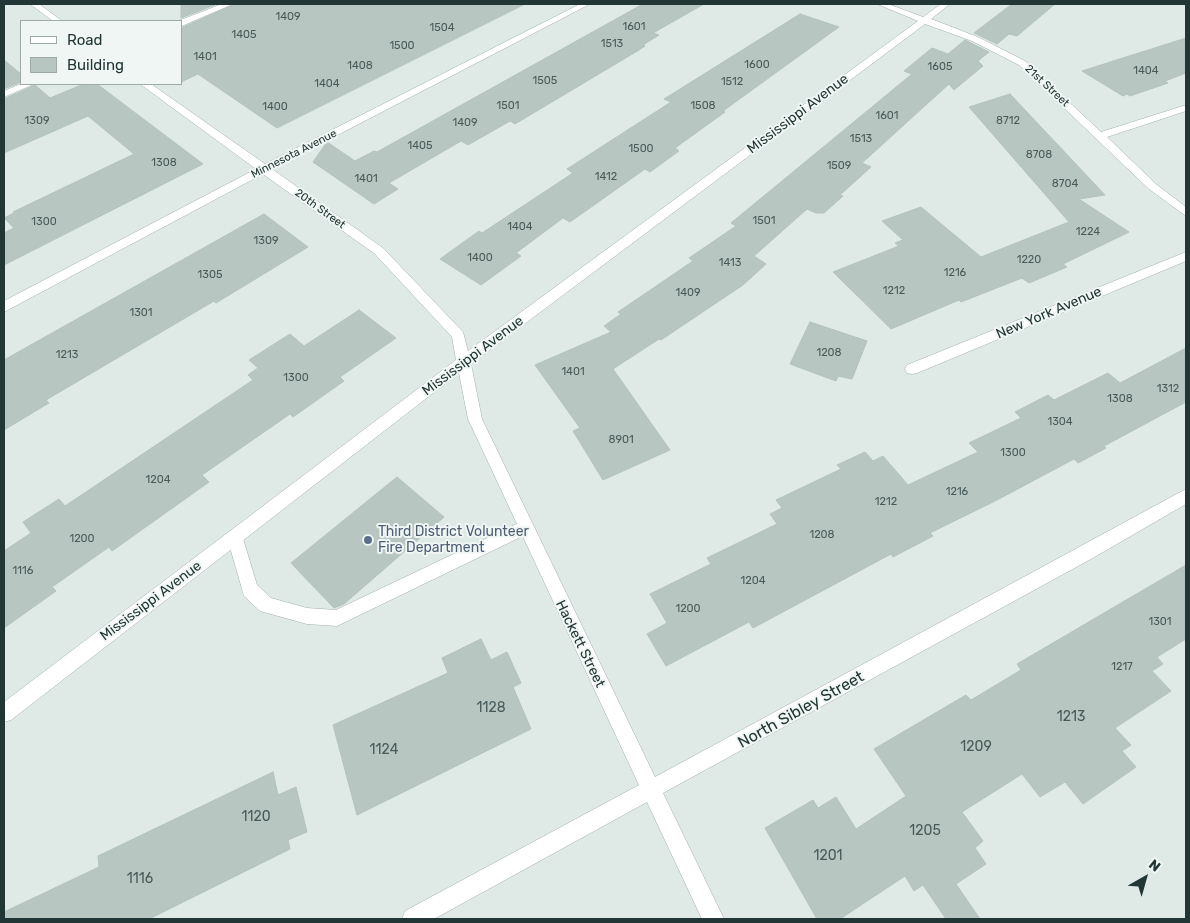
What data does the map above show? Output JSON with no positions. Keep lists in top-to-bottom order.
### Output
{
  "streets": {
    "street": [
      "21st Street",
      "Mississippi Avenue",
      "Minnesota Avenue",
      "20th Street",
      "New York Avenue",
      "Hackett Street",
      "North Sibley Street"
    ]
  },
  "crossings": [
    ["21st Street", "Mississippi Avenue"],
    ["Mississippi Avenue", "20th Street"],
    ["Mississippi Avenue", "Hackett Street"],
    ["Minnesota Avenue", "20th Street"],
    ["20th Street", "Hackett Street"],
    ["Hackett Street", "North Sibley Street"]
  ],
  "places": ["Third District Volunteer Fire Department"],
  "house_numbers": [
    "1409",
    "1601",
    "1504",
    "1405",
    "1513",
    "1500",
    "1401",
    "1600",
    "1408",
    "1605",
    "1404",
    "1505",
    "1512",
    "1404",
    "1501",
    "1508",
    "1400",
    "1601",
    "1309",
    "8712",
    "1409",
    "1513",
    "1405",
    "1500",
    "8708",
    "1308",
    "1509",
    "1412",
    "1401",
    "8704",
    "1501",
    "1300",
    "1404",
    "1224",
    "1309",
    "1400",
    "1220",
    "1413",
    "1216",
    "1305",
    "1212",
    "1409",
    "1301",
    "1208",
    "1213",
    "1401",
    "1300",
    "1312",
    "1308",
    "1304",
    "8901",
    "1300",
    "1204",
    "1216",
    "1212",
    "1208",
    "1200",
    "1116",
    "1204",
    "1200",
    "1301",
    "1217",
    "1128",
    "1213",
    "1209",
    "1124",
    "1120",
    "1205",
    "1201",
    "1116"
  ],
  "legend": ["Road", "Building"],
  "north": "top right"
}
